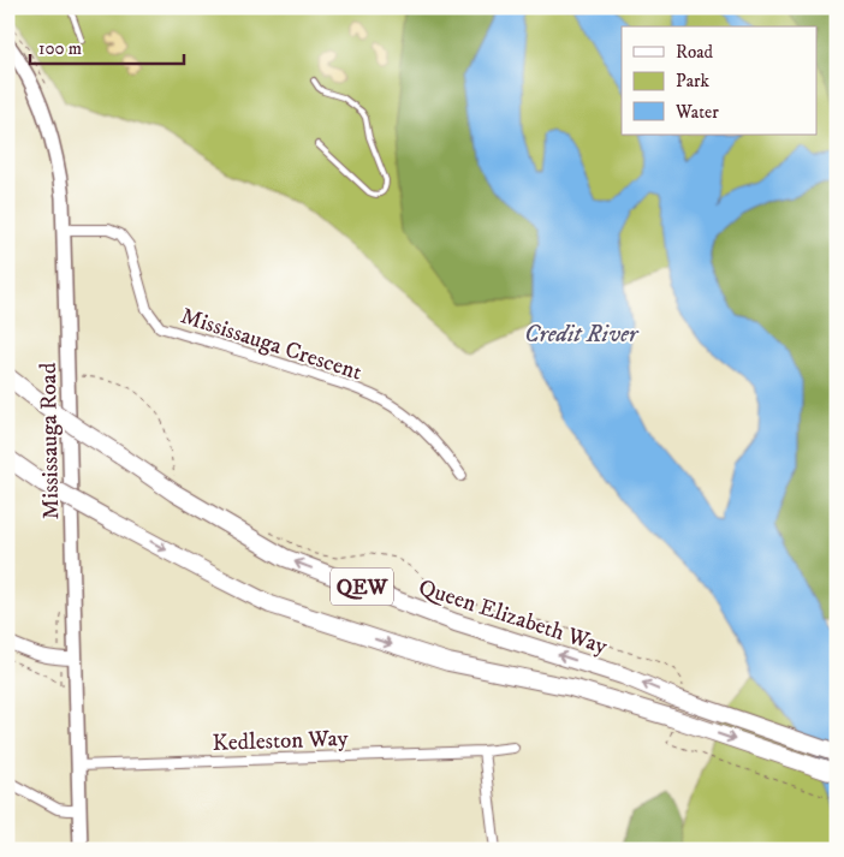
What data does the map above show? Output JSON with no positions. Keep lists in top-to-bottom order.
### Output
{
  "streets": {
    "highway": ["QEW", "Queen Elizabeth Way"],
    "main road": ["Mississauga Road"],
    "street": ["Mississauga Crescent", "Kedleston Way"]
  },
  "crossings": [
    ["Mississauga Crescent", "Mississauga Road"],
    ["Mississauga Road", "Kedleston Way"]
  ],
  "water": ["Credit River"],
  "legend": ["Road", "Park", "Water"],
  "scale_bar": "100 m"
}
